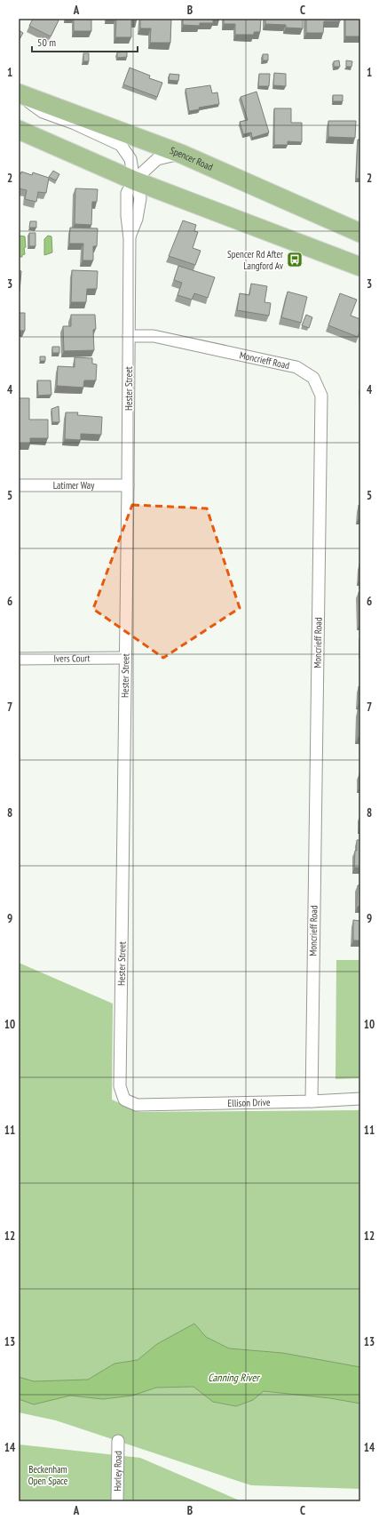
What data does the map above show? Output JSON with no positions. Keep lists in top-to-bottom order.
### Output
{
  "streets": {
    "main road": ["Spencer Road"],
    "street": [
      "Moncrieff Road",
      "Hester Street",
      "Latimer Way",
      "Ivers Court",
      "Ellison Drive",
      "Horley Road"
    ]
  },
  "crossings": [
    ["Spencer Road", "Hester Street"],
    ["Moncrieff Road", "Hester Street"],
    ["Moncrieff Road", "Ellison Drive"],
    ["Hester Street", "Latimer Way"],
    ["Hester Street", "Ivers Court"],
    ["Hester Street", "Ellison Drive"]
  ],
  "water": ["Canning River"],
  "parks": ["Beckenham Open Space"],
  "places": {
    "bus stop": ["Spencer Rd After Langford Av"]
  },
  "scale_bar": "50 m",
  "grid": {
    "columns": ["A", "B", "C"],
    "rows": [
      "1",
      "2",
      "3",
      "4",
      "5",
      "6",
      "7",
      "8",
      "9",
      "10",
      "11",
      "12",
      "13",
      "14"
    ]
  }
}
